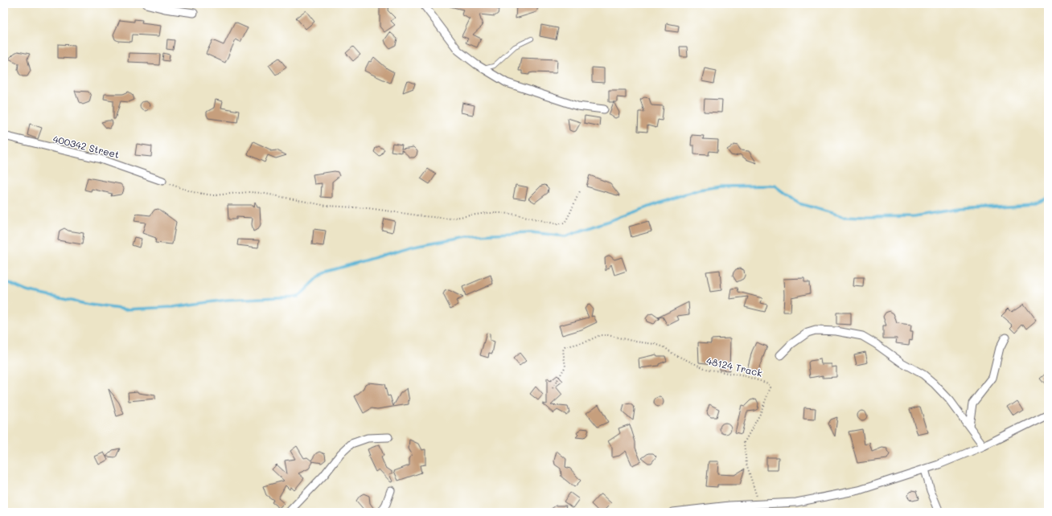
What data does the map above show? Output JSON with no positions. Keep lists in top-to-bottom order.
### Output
{
  "streets": {
    "street": ["400342 Street"],
    "path": ["48124 Track"]
  }
}
